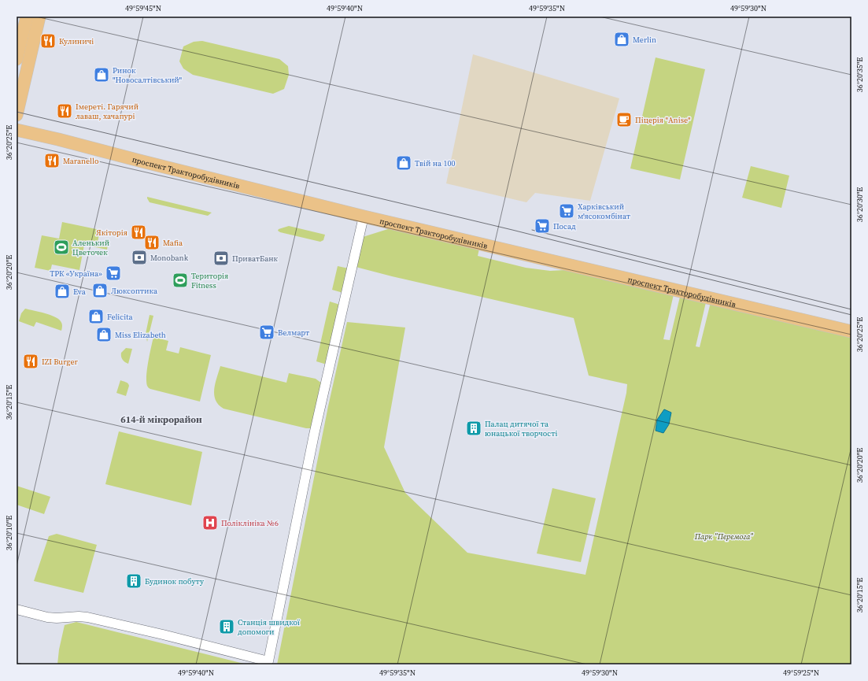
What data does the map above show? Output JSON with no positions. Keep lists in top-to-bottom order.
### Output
{
  "streets": {
    "main road": ["проспект Тракторобудівників"]
  },
  "districts": ["614-й мікрорайон"],
  "parks": ["Парк \"Перемога\""],
  "places": {
    "shop": [
      "Merlin",
      "Ринок \"Новосалтівський\"",
      "Твій на 100",
      "Люксоптика",
      "Eva",
      "Felicita",
      "Miss Elizabeth"
    ],
    "restaurant": [
      "Кулиничі",
      "Імереті. Гарячий лаваш, хачапурі",
      "Maranello",
      "Якіторія",
      "Mafia",
      "IZI Burger"
    ],
    "cafe": ["Піцерія \"Anise\""],
    "supermarket": [
      "Харківський м'ясокомбінат",
      "Посад",
      "ТРК «Україна»",
      "Велмарт"
    ],
    "sports": ["Аленький Цветочек", "Територія Fitness"],
    "bank": ["Monobank", "ПриватБанк"],
    "building": ["Палац дитячої та юнацької творчості", "Будинок побуту", "Станція швидкої допомоги"],
    "hospital": ["Поліклініка №6"]
  },
  "coordinates": [
    "49°59'45\"N",
    "49°59'40\"N",
    "49°59'35\"N",
    "49°59'30\"N",
    "36°20'35\"E",
    "36°20'25\"E",
    "36°20'30\"E",
    "36°20'20\"E",
    "36°20'15\"E",
    "36°20'10\"E",
    "49°59'25\"N"
  ]
}
